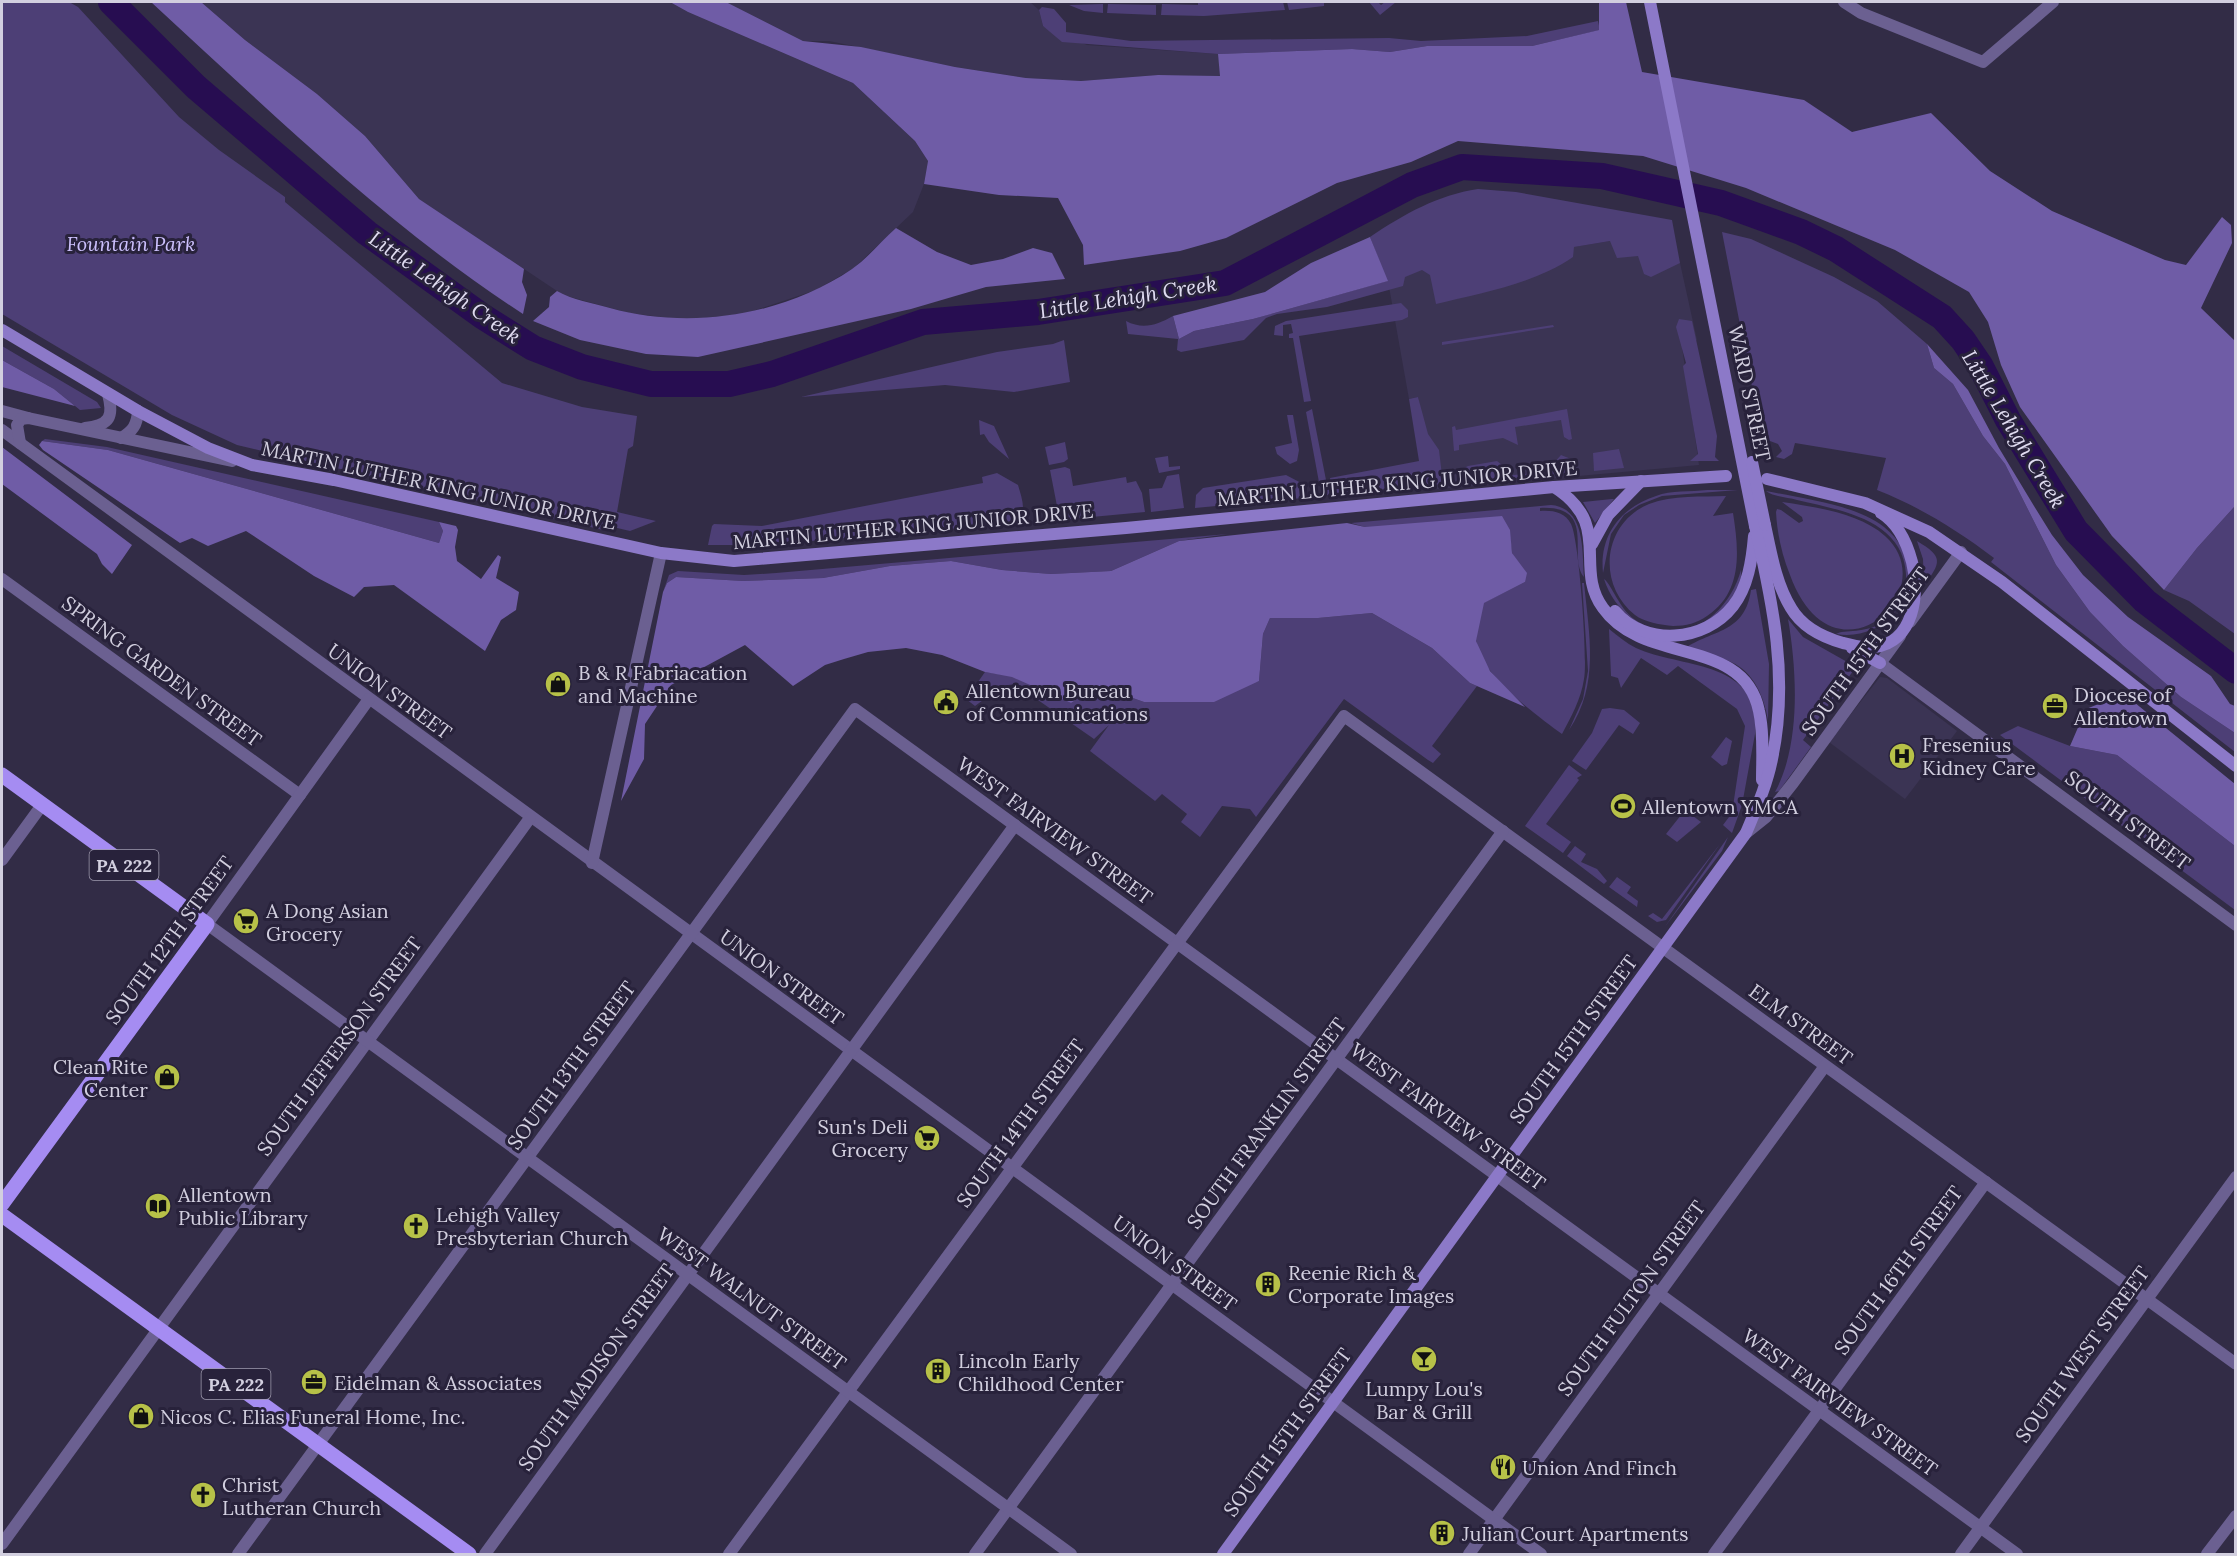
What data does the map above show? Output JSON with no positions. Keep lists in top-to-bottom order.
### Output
{
  "streets": {
    "main road": [
      "WARD STREET",
      "MARTIN LUTHER KING JUNIOR DRIVE",
      "SOUTH 15TH STREET",
      "PA 222",
      "SOUTH 12TH STREET"
    ],
    "street": [
      "SPRING GARDEN STREET",
      "UNION STREET",
      "SOUTH STREET",
      "WEST FAIRVIEW STREET",
      "ELM STREET",
      "SOUTH JEFFERSON STREET",
      "SOUTH 13TH STREET",
      "SOUTH 14TH STREET",
      "SOUTH FRANKLIN STREET",
      "SOUTH 16TH STREET",
      "WEST WALNUT STREET",
      "SOUTH FULTON STREET",
      "SOUTH WEST STREET",
      "SOUTH MADISON STREET"
    ]
  },
  "crossings": [
    ["WARD STREET", "SOUTH 15TH STREET"],
    ["SOUTH 15TH STREET", "UNION STREET"],
    ["SOUTH 15TH STREET", "SOUTH STREET"],
    ["SOUTH 15TH STREET", "WEST FAIRVIEW STREET"],
    ["SOUTH 15TH STREET", "ELM STREET"],
    ["SPRING GARDEN STREET", "SOUTH 12TH STREET"],
    ["UNION STREET", "SOUTH 12TH STREET"],
    ["UNION STREET", "SOUTH JEFFERSON STREET"],
    ["UNION STREET", "SOUTH 13TH STREET"],
    ["UNION STREET", "SOUTH 14TH STREET"],
    ["UNION STREET", "SOUTH FRANKLIN STREET"],
    ["UNION STREET", "SOUTH FULTON STREET"],
    ["UNION STREET", "SOUTH MADISON STREET"],
    ["WEST FAIRVIEW STREET", "SOUTH 13TH STREET"],
    ["WEST FAIRVIEW STREET", "SOUTH 14TH STREET"],
    ["WEST FAIRVIEW STREET", "SOUTH FRANKLIN STREET"],
    ["WEST FAIRVIEW STREET", "SOUTH 16TH STREET"],
    ["WEST FAIRVIEW STREET", "SOUTH FULTON STREET"],
    ["WEST FAIRVIEW STREET", "SOUTH WEST STREET"],
    ["WEST FAIRVIEW STREET", "SOUTH MADISON STREET"],
    ["PA 222", "SOUTH 12TH STREET"],
    ["PA 222", "SOUTH JEFFERSON STREET"],
    ["PA 222", "SOUTH 13TH STREET"],
    ["PA 222", "WEST WALNUT STREET"],
    ["SOUTH 12TH STREET", "WEST WALNUT STREET"],
    ["ELM STREET", "SOUTH 14TH STREET"],
    ["ELM STREET", "SOUTH FRANKLIN STREET"],
    ["ELM STREET", "SOUTH 16TH STREET"],
    ["ELM STREET", "SOUTH FULTON STREET"],
    ["ELM STREET", "SOUTH WEST STREET"],
    ["SOUTH JEFFERSON STREET", "WEST WALNUT STREET"],
    ["SOUTH 13TH STREET", "WEST WALNUT STREET"],
    ["SOUTH 14TH STREET", "WEST WALNUT STREET"],
    ["SOUTH FRANKLIN STREET", "WEST WALNUT STREET"],
    ["WEST WALNUT STREET", "SOUTH MADISON STREET"]
  ],
  "water": ["Little Lehigh Creek"],
  "parks": ["Fountain Park"],
  "places": {
    "shop": ["B & R Fabriacation and Machine", "Clean Rite Center", "Nicos C. Elias Funeral Home, Inc."],
    "public building": ["Allentown Bureau of Communications"],
    "office": ["Diocese of Allentown", "Eidelman & Associates"],
    "hospital": ["Fresenius Kidney Care"],
    "sports": ["Allentown YMCA"],
    "supermarket": ["A Dong Asian Grocery", "Sun's Deli Grocery"],
    "library": ["Allentown Public Library"],
    "church": ["Lehigh Valley Presbyterian Church", "Christ Lutheran Church"],
    "building": ["Reenie Rich & Corporate Images", "Lincoln Early Childhood Center", "Julian Court Apartments"],
    "bar": ["Lumpy Lou's Bar & Grill"],
    "restaurant": ["Union And Finch"]
  }
}
